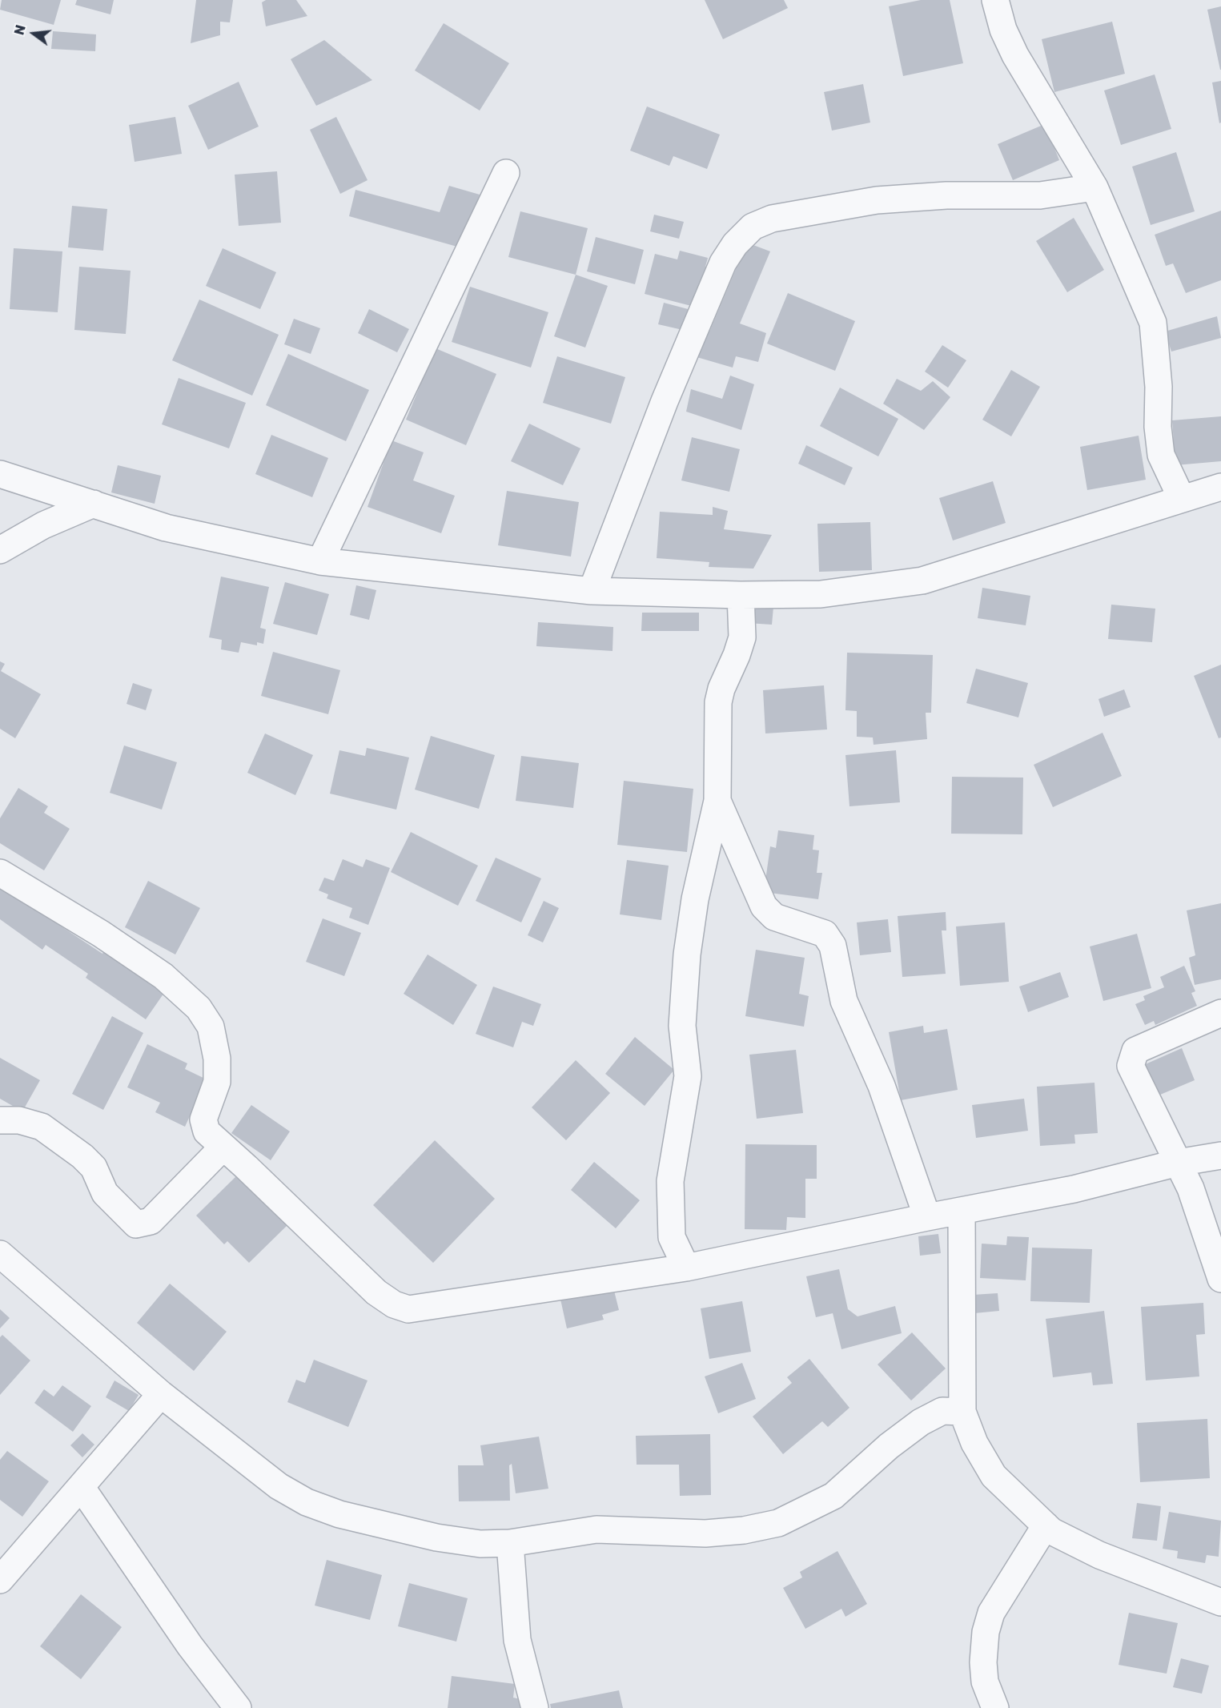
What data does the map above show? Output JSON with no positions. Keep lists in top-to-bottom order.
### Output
{
  "north": "left"
}
